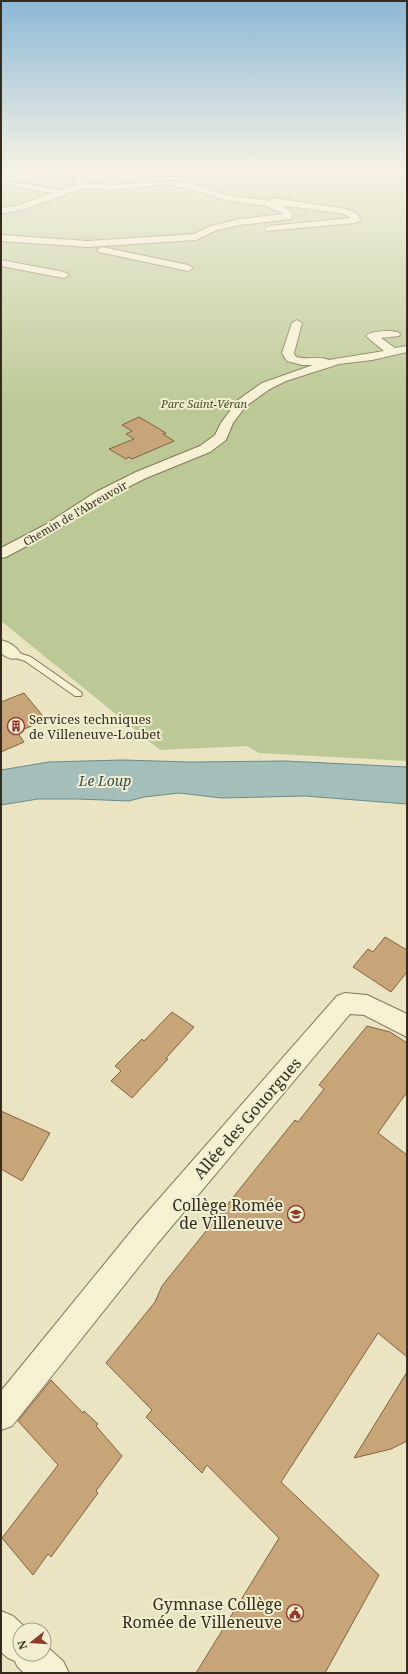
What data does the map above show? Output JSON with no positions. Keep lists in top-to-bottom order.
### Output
{
  "streets": {
    "street": ["Chemin de l'Abreuvoir", "Allée des Gouorgues"]
  },
  "water": ["Le Loup"],
  "parks": ["Parc Saint-Véran"],
  "places": {
    "building": ["Services techniques de Villeneuve-Loubet"],
    "school or university": ["Collège Romée de Villeneuve"],
    "public building": ["Gymnase Collège Romée de Villeneuve"]
  },
  "north": "left"
}
